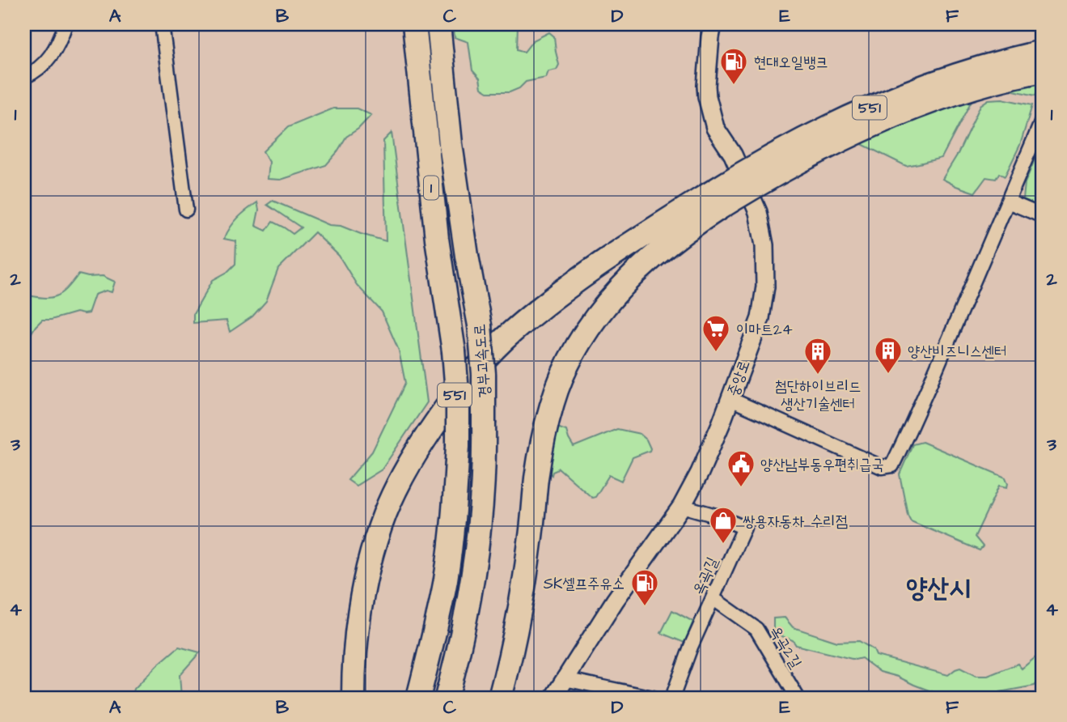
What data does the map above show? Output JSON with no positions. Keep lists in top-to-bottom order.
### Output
{
  "streets": {
    "highway": ["551", "1", "경부고속도로"],
    "main road": ["중앙로"],
    "street": ["옥곡1길", "옥곡2길"]
  },
  "crossings": [
    ["중앙로", "옥곡1길"],
    ["옥곡1길", "옥곡2길"]
  ],
  "districts": ["양산시"],
  "places": {
    "fuel station": ["현대오일뱅크", "SK셀프주유소"],
    "supermarket": ["이마트24"],
    "building": ["양산비즈니스센터", "첨단하이브리드 생산기술센터"],
    "public building": ["양산남부동우편취급국"],
    "shop": ["쌍용자동차 수리점"]
  },
  "grid": {
    "columns": [
      "A",
      "B",
      "C",
      "D",
      "E",
      "F"
    ],
    "rows": [
      "1",
      "2",
      "3",
      "4"
    ]
  }
}
